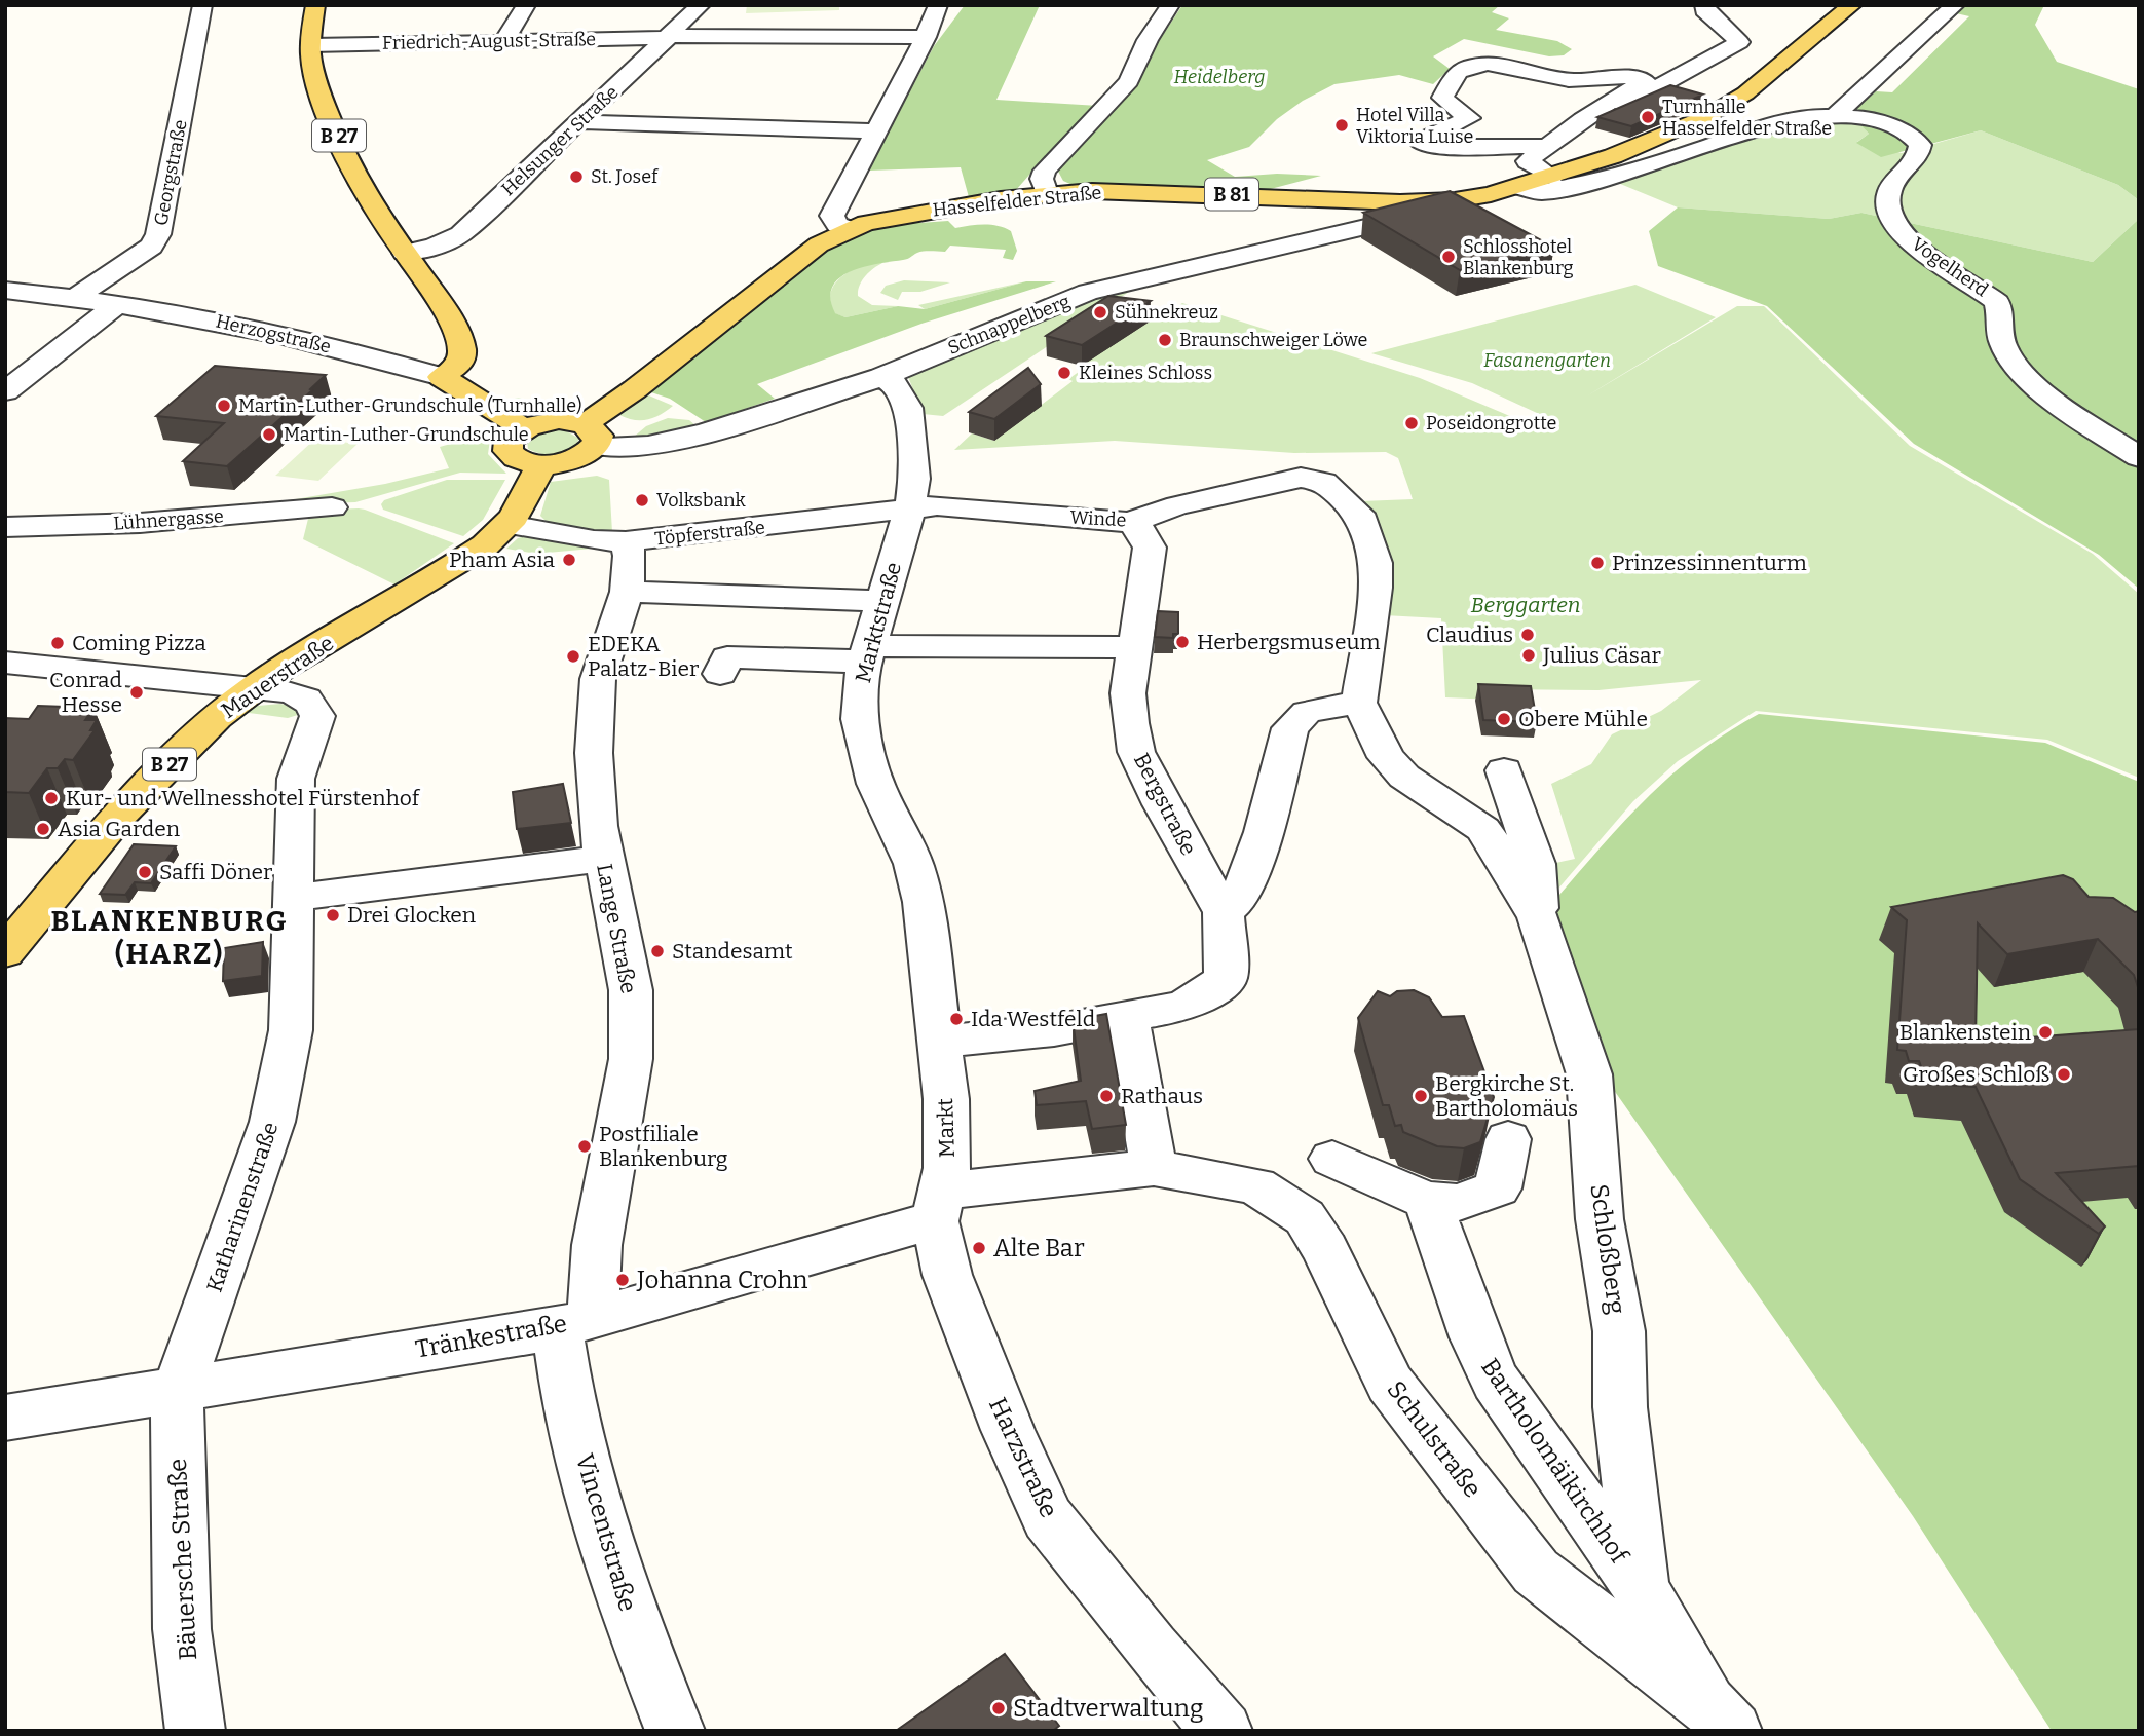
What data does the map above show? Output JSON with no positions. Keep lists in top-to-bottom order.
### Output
{
  "streets": {
    "main road": [
      "B 27",
      "B 81",
      "Hasselfelder Straße",
      "Herzogstraße",
      "Mauerstraße"
    ],
    "street": [
      "Friedrich-August-Straße",
      "Helsunger Straße",
      "Georgstraße",
      "Vogelherd",
      "Schnappelberg",
      "Winde",
      "Lühnergasse",
      "Töpferstraße",
      "Marktstraße",
      "Bergstraße",
      "Lange Straße",
      "Markt",
      "Katharinenstraße",
      "Schloßberg",
      "Tränkestraße",
      "Schulstraße",
      "Harzstraße",
      "Bartholomäikirchhof",
      "Vincentstraße",
      "Bäuersche Straße"
    ]
  },
  "crossings": [
    ["Friedrich-August-Straße", "B 27"],
    ["Friedrich-August-Straße", "Helsunger Straße"],
    ["B 27", "Helsunger Straße"],
    ["B 27", "Herzogstraße"],
    ["Georgstraße", "Herzogstraße"],
    ["Hasselfelder Straße", "Vogelherd"],
    ["Hasselfelder Straße", "Schnappelberg"],
    ["Hasselfelder Straße", "Mauerstraße"],
    ["Schnappelberg", "Marktstraße"],
    ["Winde", "Töpferstraße"],
    ["Winde", "Marktstraße"],
    ["Winde", "Bergstraße"],
    ["Winde", "Schloßberg"],
    ["Töpferstraße", "Marktstraße"],
    ["Töpferstraße", "Mauerstraße"],
    ["Töpferstraße", "Lange Straße"],
    ["Marktstraße", "Markt"],
    ["Mauerstraße", "Katharinenstraße"],
    ["Lange Straße", "Tränkestraße"],
    ["Lange Straße", "Vincentstraße"],
    ["Markt", "Tränkestraße"],
    ["Markt", "Schulstraße"],
    ["Markt", "Harzstraße"],
    ["Katharinenstraße", "Tränkestraße"],
    ["Katharinenstraße", "Bäuersche Straße"],
    ["Schloßberg", "Bartholomäikirchhof"],
    ["Tränkestraße", "Harzstraße"],
    ["Tränkestraße", "Vincentstraße"],
    ["Tränkestraße", "Bäuersche Straße"],
    ["Schulstraße", "Bartholomäikirchhof"]
  ],
  "districts": ["BLANKENBURG (HARZ)"],
  "parks": ["Heidelberg", "Fasanengarten", "Berggarten"],
  "places": [
    "Turnhalle Hasselfelder Straße",
    "Hotel Villa Viktoria Luise",
    "St. Josef",
    "Schlosshotel Blankenburg",
    "Sühnekreuz",
    "Braunschweiger Löwe",
    "Kleines Schloss",
    "Martin-Luther-Grundschule (Turnhalle)",
    "Poseidongrotte",
    "Martin-Luther-Grundschule",
    "Volksbank",
    "Pham Asia",
    "Prinzessinnenturm",
    "Claudius",
    "Herbergsmuseum",
    "Coming Pizza",
    "Julius Cäsar",
    "EDEKA Palatz-Bier",
    "Conrad Hesse",
    "Obere Mühle",
    "Kur- und Wellnesshotel Fürstenhof",
    "Asia Garden",
    "Saffi Döner",
    "Drei Glocken",
    "Standesamt",
    "Ida Westfeld",
    "Blankenstein",
    "Großes Schloß",
    "Rathaus",
    "Bergkirche St. Bartholomäus",
    "Postfiliale Blankenburg",
    "Alte Bar",
    "Johanna Crohn",
    "Stadtverwaltung"
  ]
}
